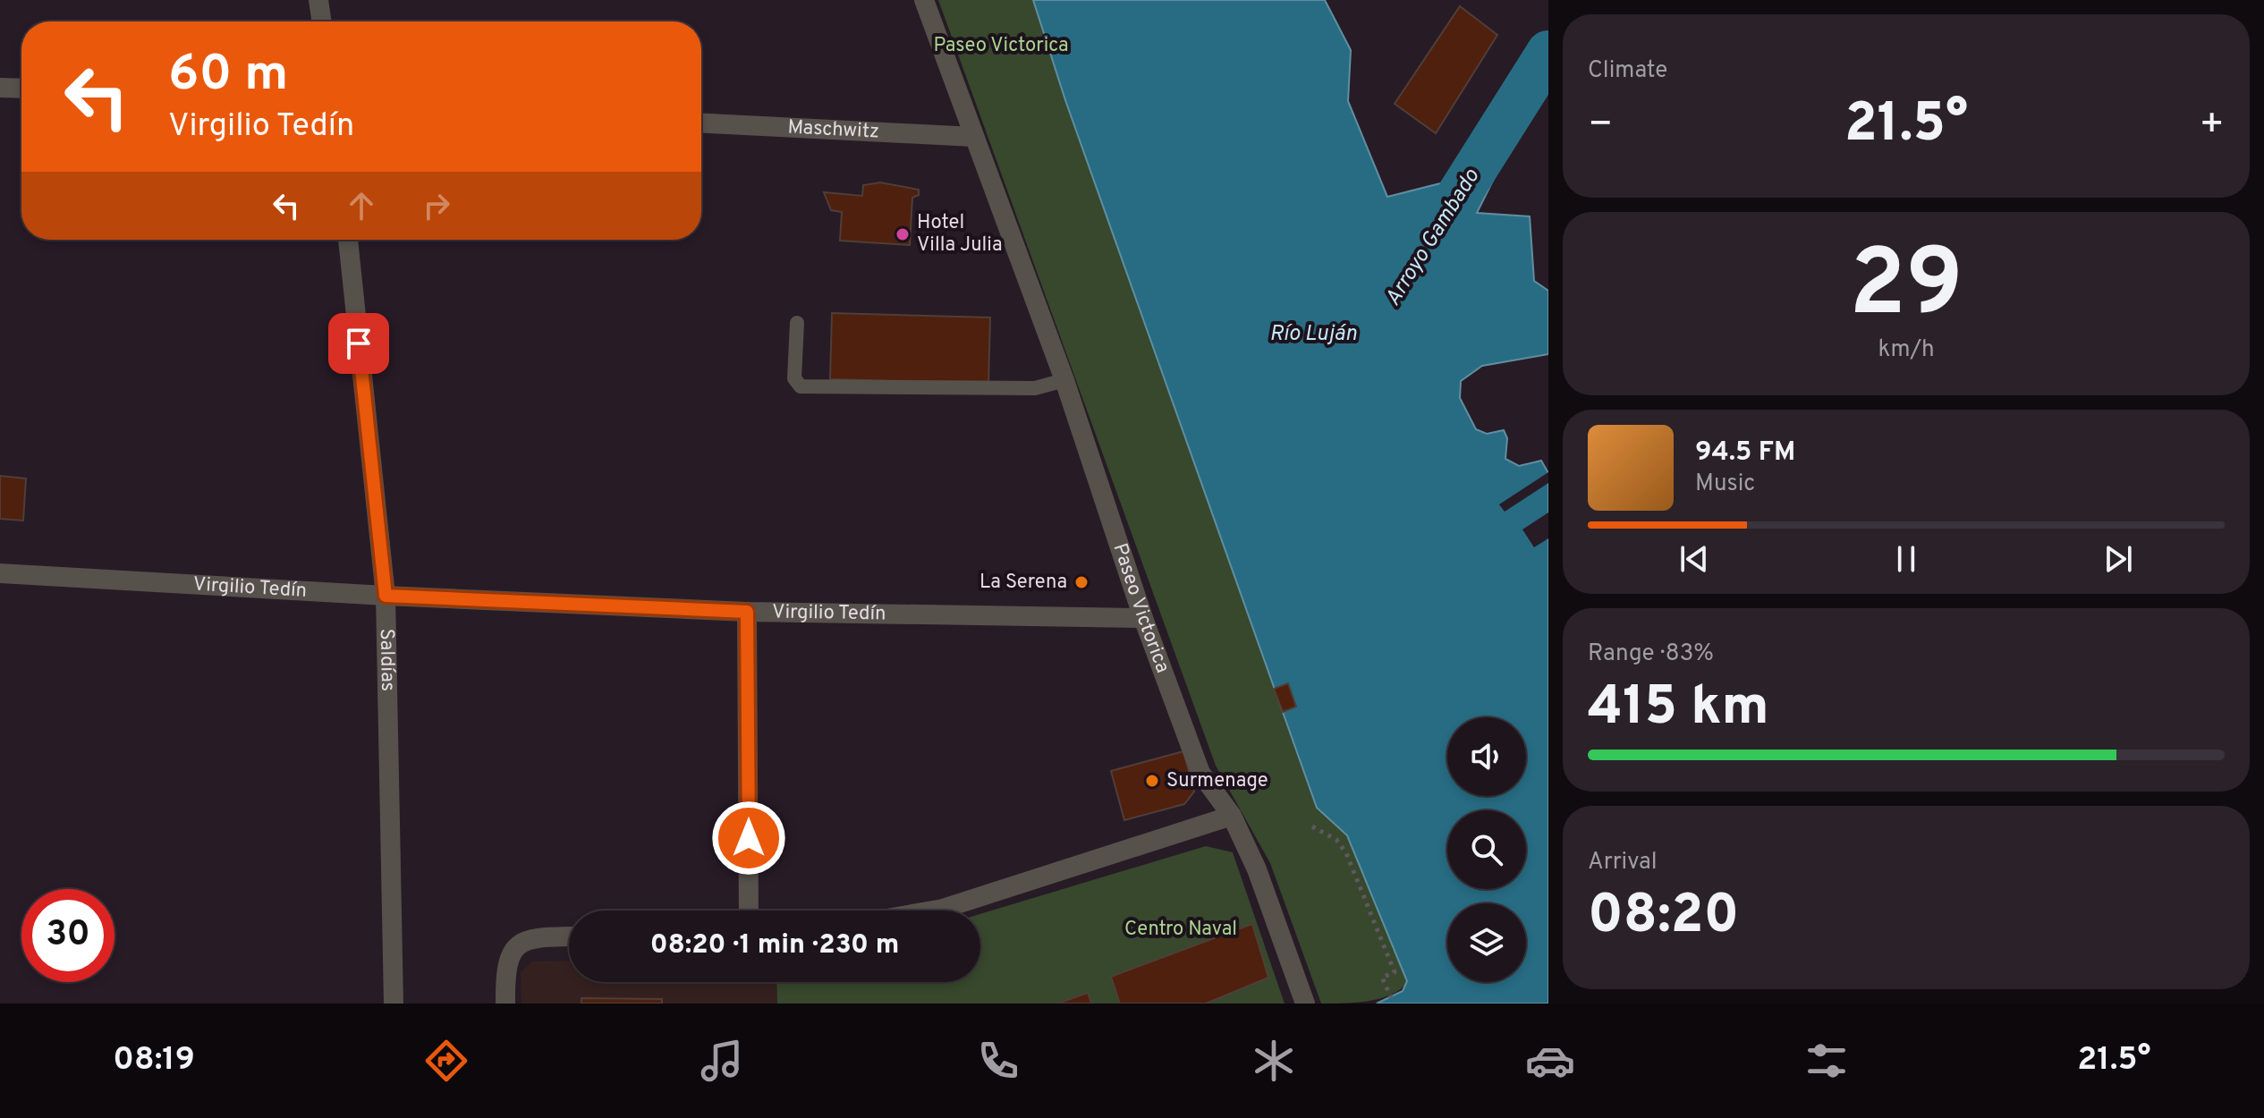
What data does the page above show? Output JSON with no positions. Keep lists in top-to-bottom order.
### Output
{
  "streets": {
    "street": [
      "Maschwitz",
      "Virgilio Tedín",
      "Paseo Victorica",
      "Saldías"
    ]
  },
  "crossings": [
    ["Maschwitz", "Paseo Victorica"],
    ["Virgilio Tedín", "Paseo Victorica"],
    ["Virgilio Tedín", "Saldías"]
  ],
  "water": ["Arroyo Gambado", "Río Luján"],
  "parks": ["Paseo Victorica", "Centro Naval"],
  "places": ["Hotel Villa Julia", "La Serena", "Surmenage"],
  "page": {
    "tile": [
      "Climate",
      ["29", "km/h"],
      ["Range · 83%", "415 km"],
      ["Arrival", "08:20"]
    ],
    "turn": ["60 m", "Virgilio Tedín"],
    "heat": ["−", "21.5°", "+"],
    "song": ["94.5 FM", "Music"],
    "limit": "30",
    "trip": "08:20 · 1 min · 230 m",
    "tabs": ["08:19", "21.5°"]
  }
}
